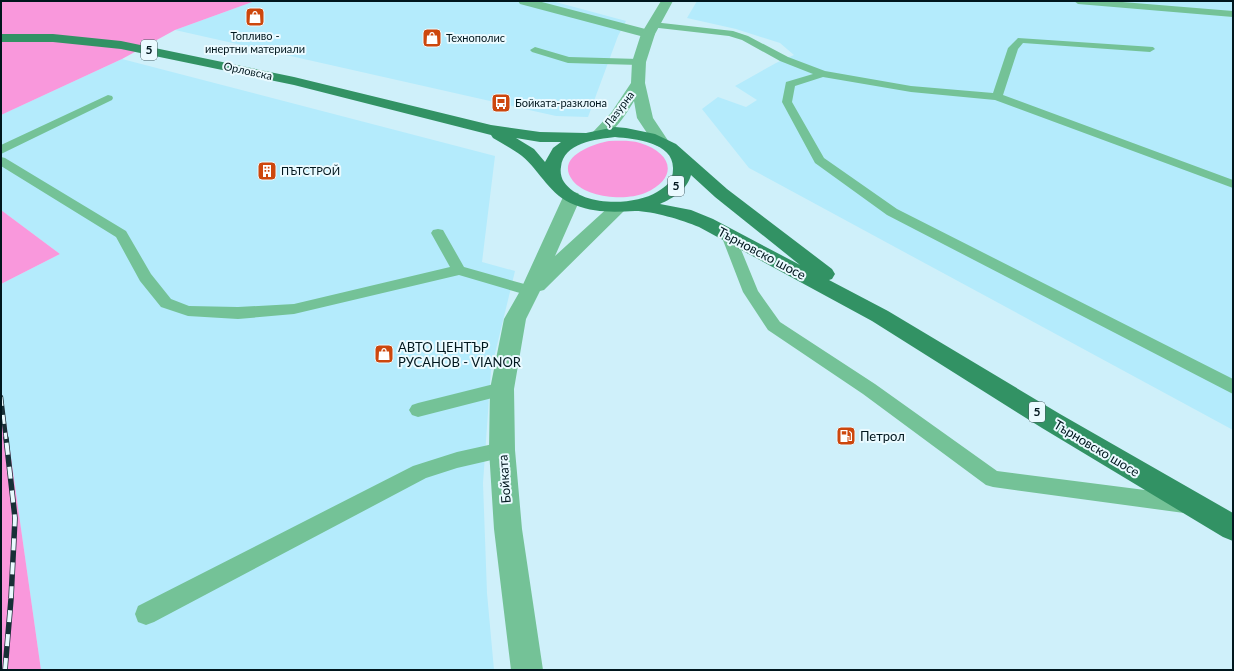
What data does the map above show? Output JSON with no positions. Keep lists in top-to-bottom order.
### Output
{
  "streets": {
    "main road": ["5", "Орловска", "Търновско шосе"],
    "street": ["Лазурна", "Бойката"]
  },
  "crossings": [
    ["5", "Орловска"],
    ["5", "Лазурна"],
    ["5", "Търновско шосе"],
    ["5", "Бойката"],
    ["Орловска", "Лазурна"],
    ["Орловска", "Търновско шосе"],
    ["Орловска", "Бойката"],
    ["Лазурна", "Търновско шосе"],
    ["Лазурна", "Бойката"],
    ["Търновско шосе", "Бойката"]
  ],
  "places": {
    "shop": ["Топливо - инертни материали", "Технополис", "АВТО ЦЕНТЪР РУСАНОВ - VIANOR"],
    "bus stop": ["Бойката-разклона"],
    "building": ["ПЪТСТРОЙ"],
    "fuel station": ["Петрол"]
  }
}
